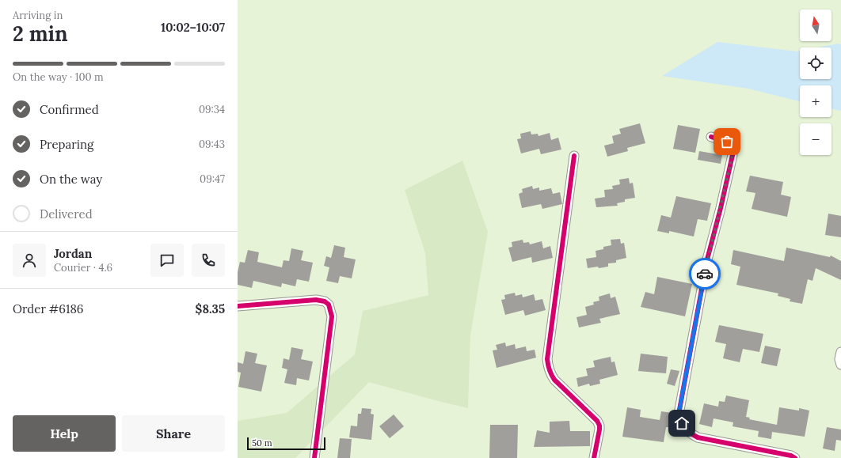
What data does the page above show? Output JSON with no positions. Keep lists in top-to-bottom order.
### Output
{
  "scale_bar": "50 m",
  "north": "top",
  "page": {
    "heading": ["2 min", "Arriving in", "10:02–10:07"],
    "panel": [
      "Jordan",
      "Courier · 4.6",
      "Order #6186",
      "$8.35"
    ],
    "map_buttons": ["+", "−"],
    "bar": "On the way · 100 m",
    "list": [
      ["Confirmed", "09:34"],
      ["Preparing", "09:43"],
      ["On the way", "09:47"],
      "Delivered"
    ],
    "buttons": ["Help", "Share"],
    "scale": "50 m"
  }
}
